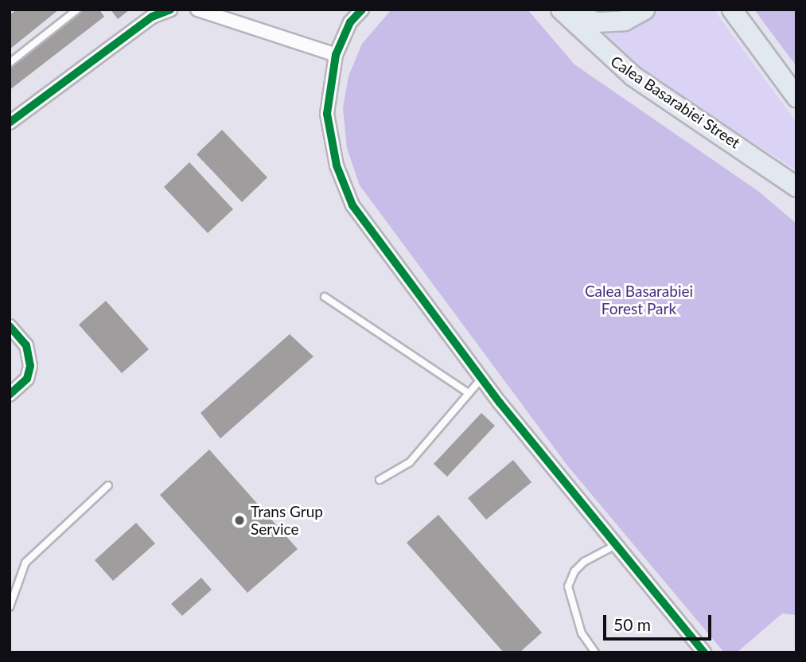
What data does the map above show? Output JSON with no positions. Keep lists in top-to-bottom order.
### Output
{
  "streets": {
    "main road": ["Calea Basarabiei Street"]
  },
  "parks": ["Calea Basarabiei Forest Park"],
  "places": ["Trans Grup Service"],
  "scale_bar": "50 m"
}
